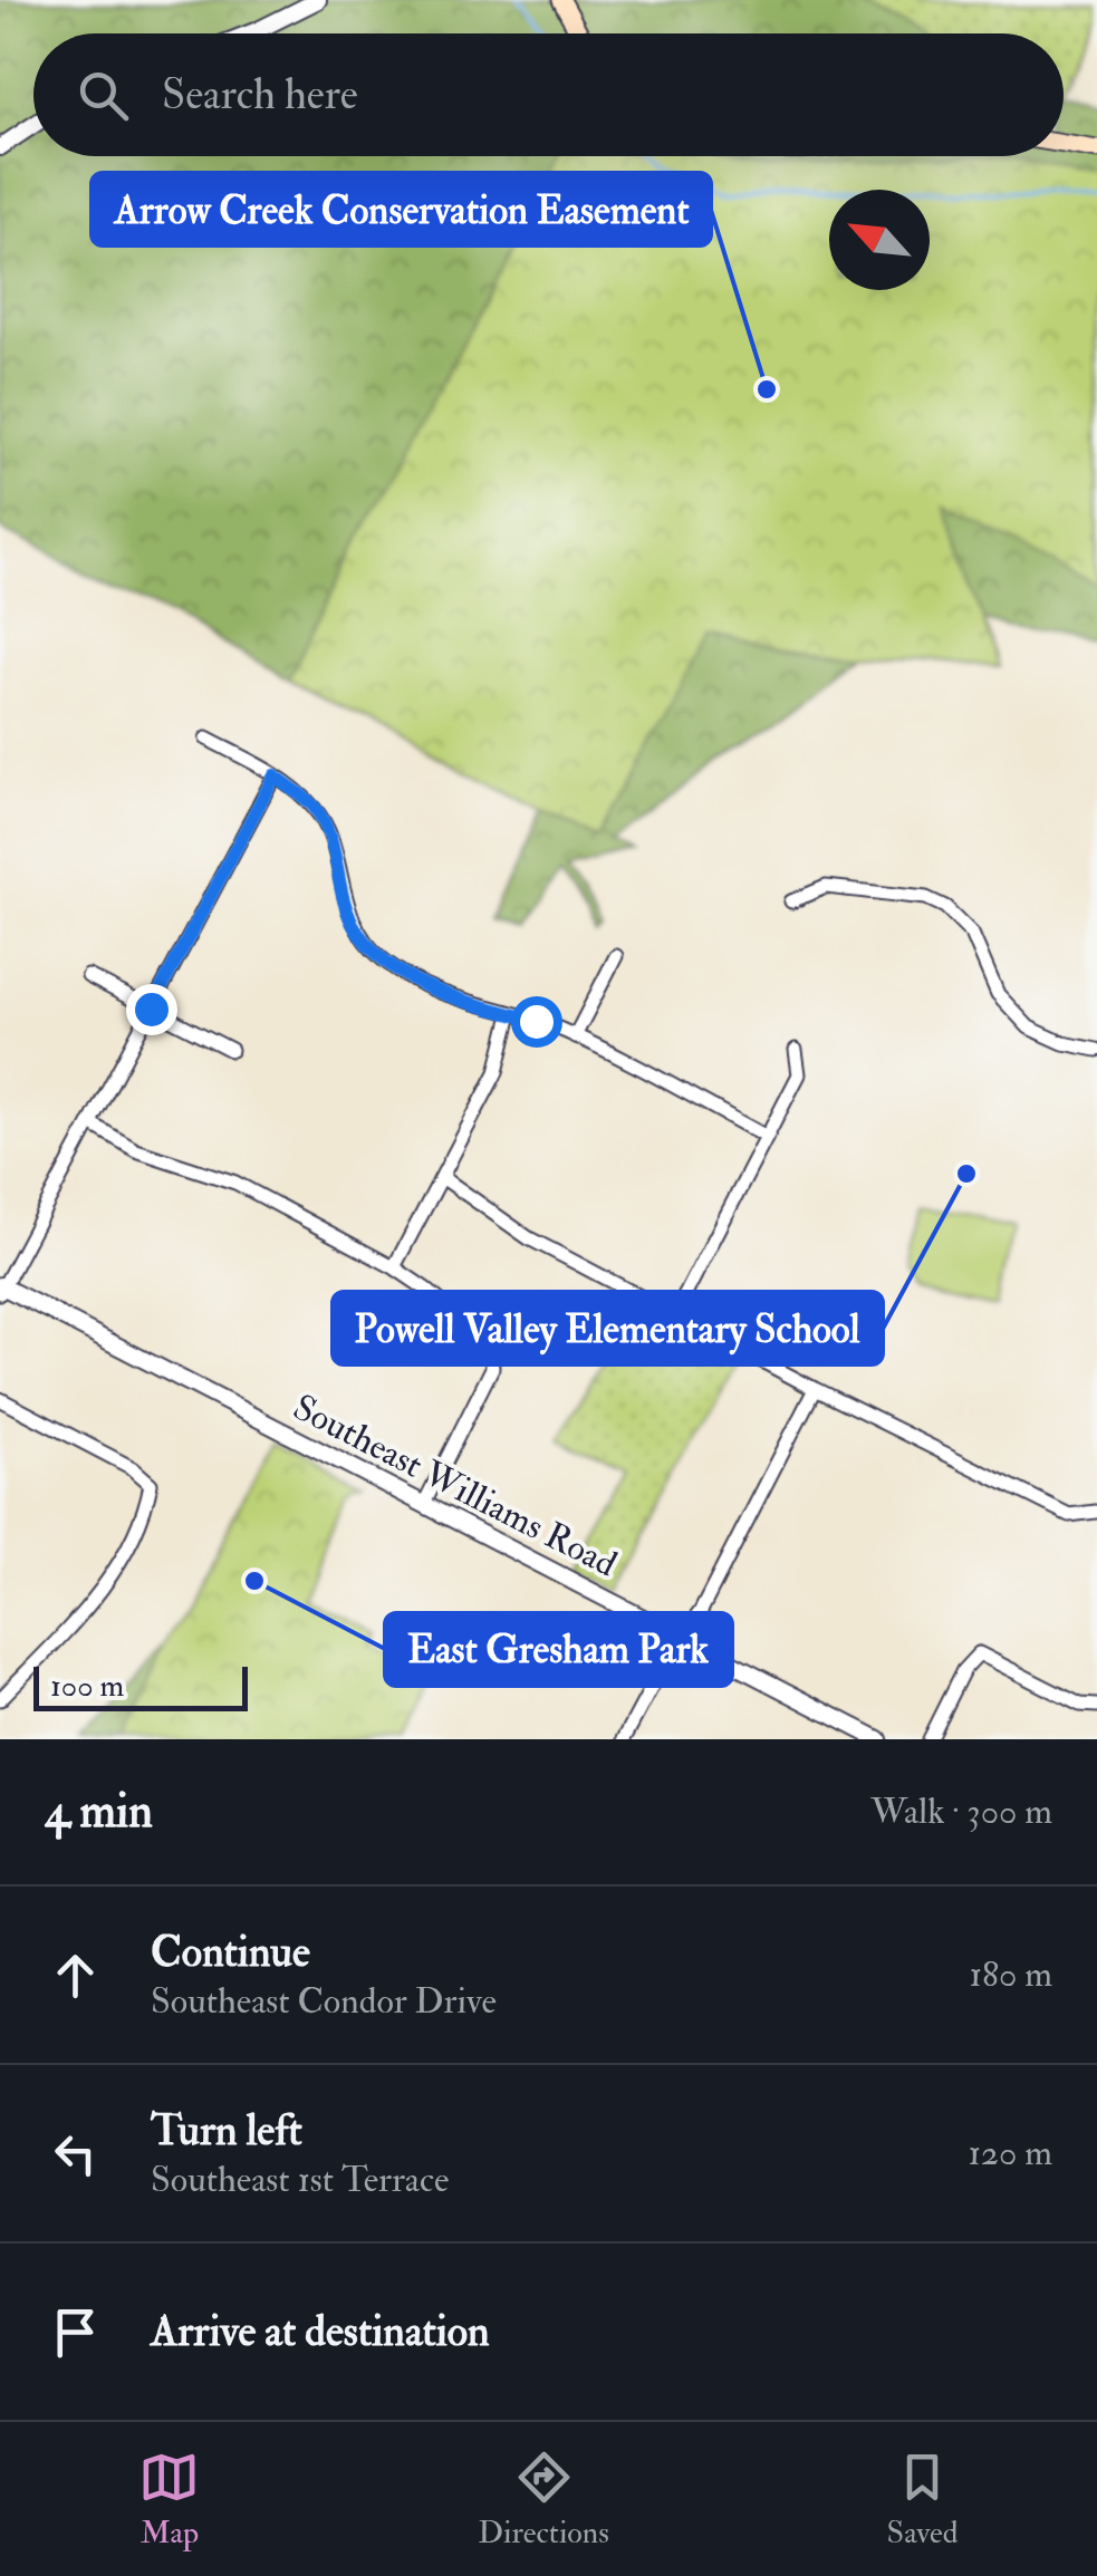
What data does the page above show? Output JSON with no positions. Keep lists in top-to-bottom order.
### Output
{
  "streets": {
    "street": ["Southeast Williams Road"]
  },
  "places": ["Arrow Creek Conservation Easement", "Powell Valley Elementary School", "East Gresham Park"],
  "scale_bar": "100 m",
  "north": "top left",
  "page": {
    "search": "Search here",
    "scale": "100 m",
    "heading": ["4 min", "Walk · 300 m"],
    "list": [
      ["Continue", "Southeast Condor Drive", "180 m"],
      ["Turn left", "Southeast 1st Terrace", "120 m"],
      "Arrive at destination"
    ],
    "nav": ["Map", "Directions", "Saved"]
  }
}
